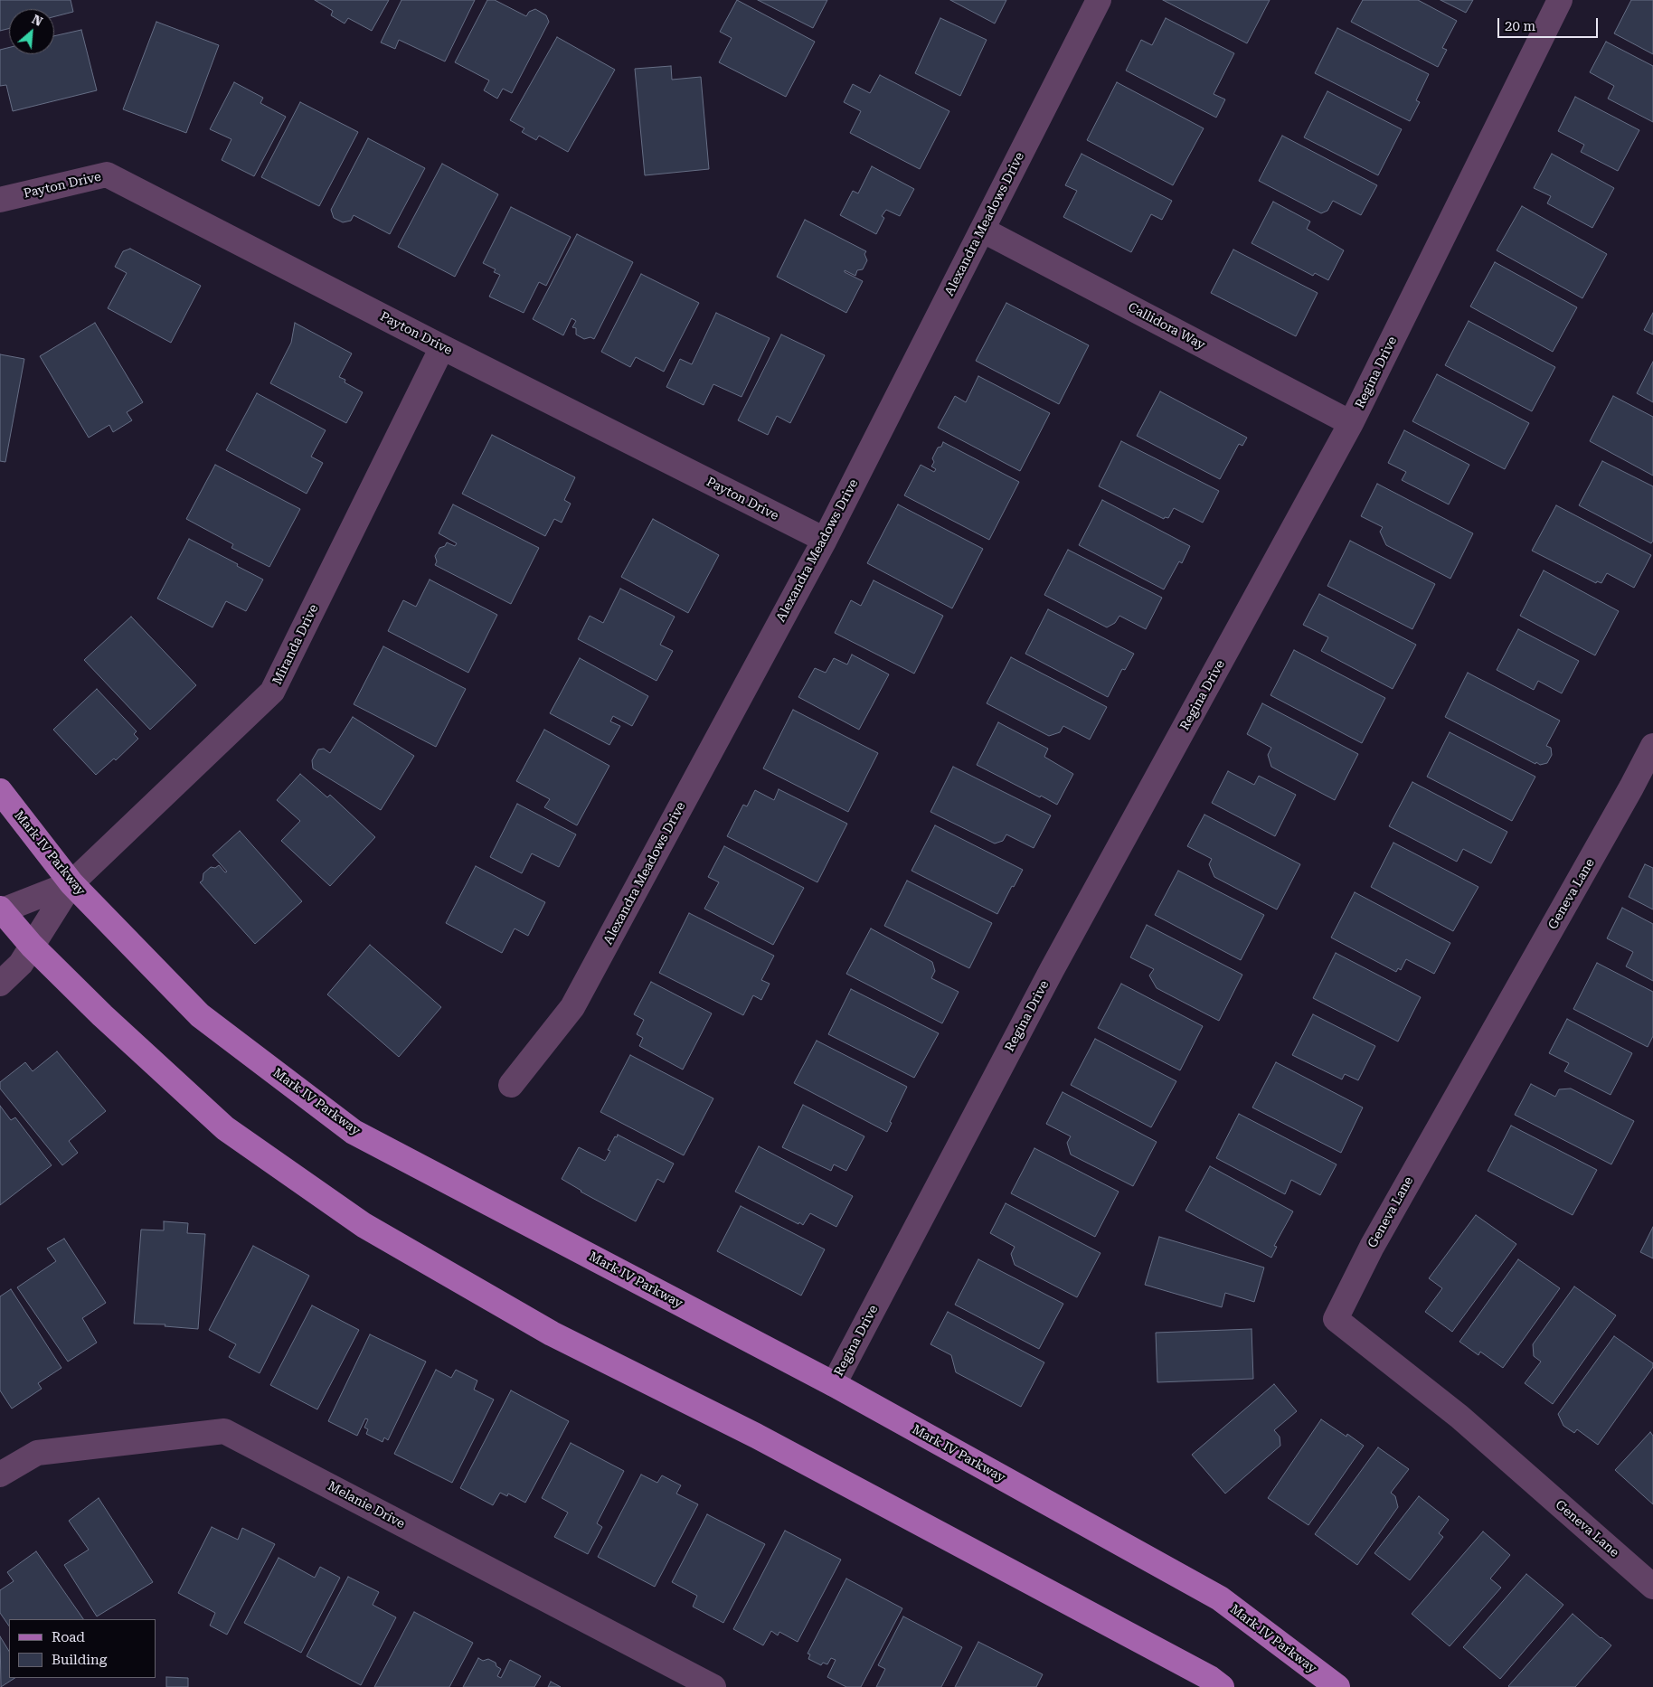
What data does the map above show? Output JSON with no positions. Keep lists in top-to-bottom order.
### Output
{
  "streets": {
    "main road": ["Mark IV Parkway"],
    "street": [
      "Payton Drive",
      "Alexandra Meadows Drive",
      "Callidora Way",
      "Regina Drive",
      "Miranda Drive",
      "Geneva Lane",
      "Melanie Drive"
    ]
  },
  "crossings": [
    ["Payton Drive", "Alexandra Meadows Drive"],
    ["Payton Drive", "Miranda Drive"],
    ["Alexandra Meadows Drive", "Callidora Way"],
    ["Callidora Way", "Regina Drive"],
    ["Regina Drive", "Mark IV Parkway"],
    ["Miranda Drive", "Mark IV Parkway"]
  ],
  "legend": ["Road", "Building"],
  "scale_bar": "20 m",
  "north": "top right"
}
